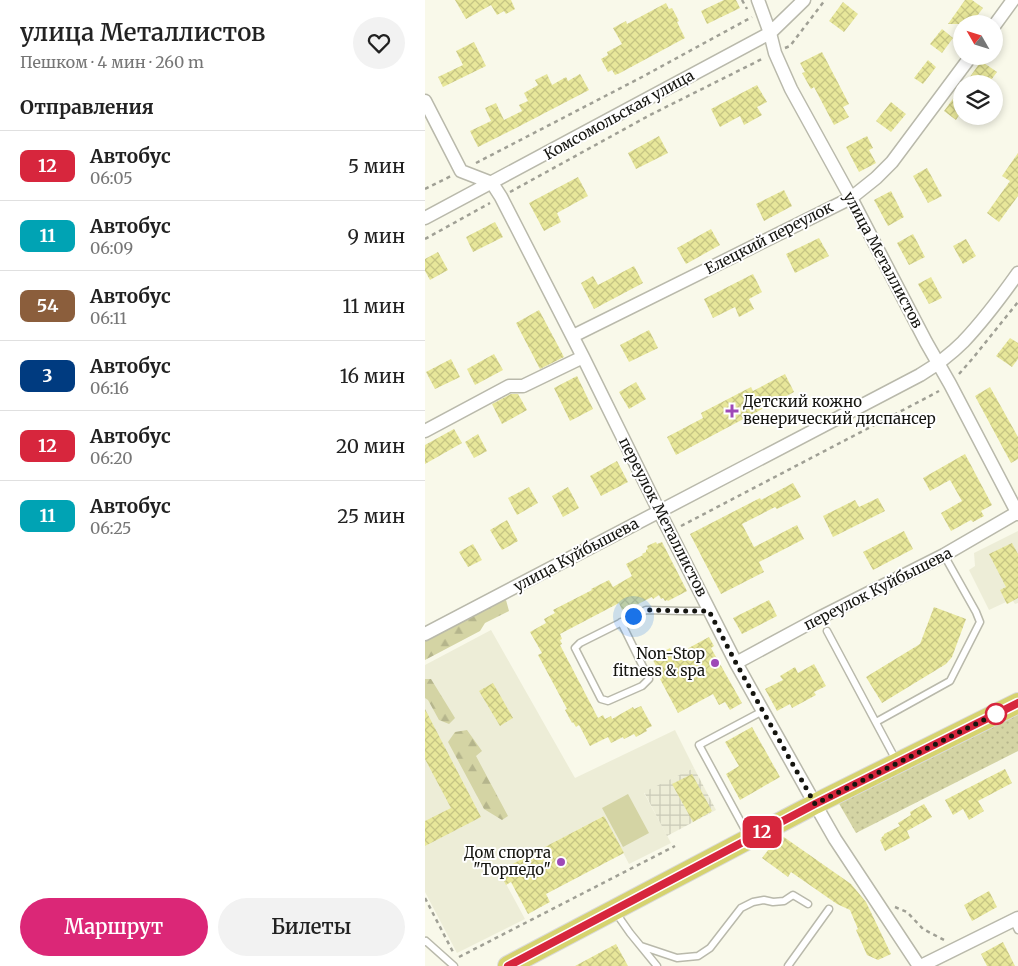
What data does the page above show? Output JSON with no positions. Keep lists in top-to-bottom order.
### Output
{
  "streets": {
    "street": [
      "Комсомольская улица",
      "Елецкий переулок",
      "улица Металлистов",
      "переулок Металлистов",
      "улица Куйбышева",
      "переулок Куйбышева"
    ]
  },
  "crossings": [
    ["Комсомольская улица", "улица Металлистов"],
    ["Комсомольская улица", "переулок Металлистов"],
    ["Елецкий переулок", "улица Металлистов"],
    ["Елецкий переулок", "переулок Металлистов"],
    ["улица Металлистов", "улица Куйбышева"],
    ["улица Металлистов", "переулок Куйбышева"],
    ["переулок Металлистов", "улица Куйбышева"],
    ["переулок Металлистов", "переулок Куйбышева"]
  ],
  "places": {
    "health": ["Детский кожно венерический диспансер"],
    "other": ["Non-Stop fitness & spa", "Дом спорта \"Торпедо\""]
  },
  "lines": ["bus line 12"],
  "north": "top left",
  "page": {
    "heading": [
      ["улица Металлистов", "Пешком · 4 мин · 260 m"],
      "Отправления"
    ],
    "on_map": "12",
    "list": [
      {
        "mark": "12",
        "name": "Автобус",
        "note": "06:05",
        "value": "5 мин"
      },
      {
        "mark": "11",
        "name": "Автобус",
        "note": "06:09",
        "value": "9 мин"
      },
      {
        "mark": "54",
        "name": "Автобус",
        "note": "06:11",
        "value": "11 мин"
      },
      {
        "mark": "3",
        "name": "Автобус",
        "note": "06:16",
        "value": "16 мин"
      },
      {
        "mark": "12",
        "name": "Автобус",
        "note": "06:20",
        "value": "20 мин"
      },
      {
        "mark": "11",
        "name": "Автобус",
        "note": "06:25",
        "value": "25 мин"
      }
    ],
    "buttons": ["Маршрут", "Билеты"]
  }
}
